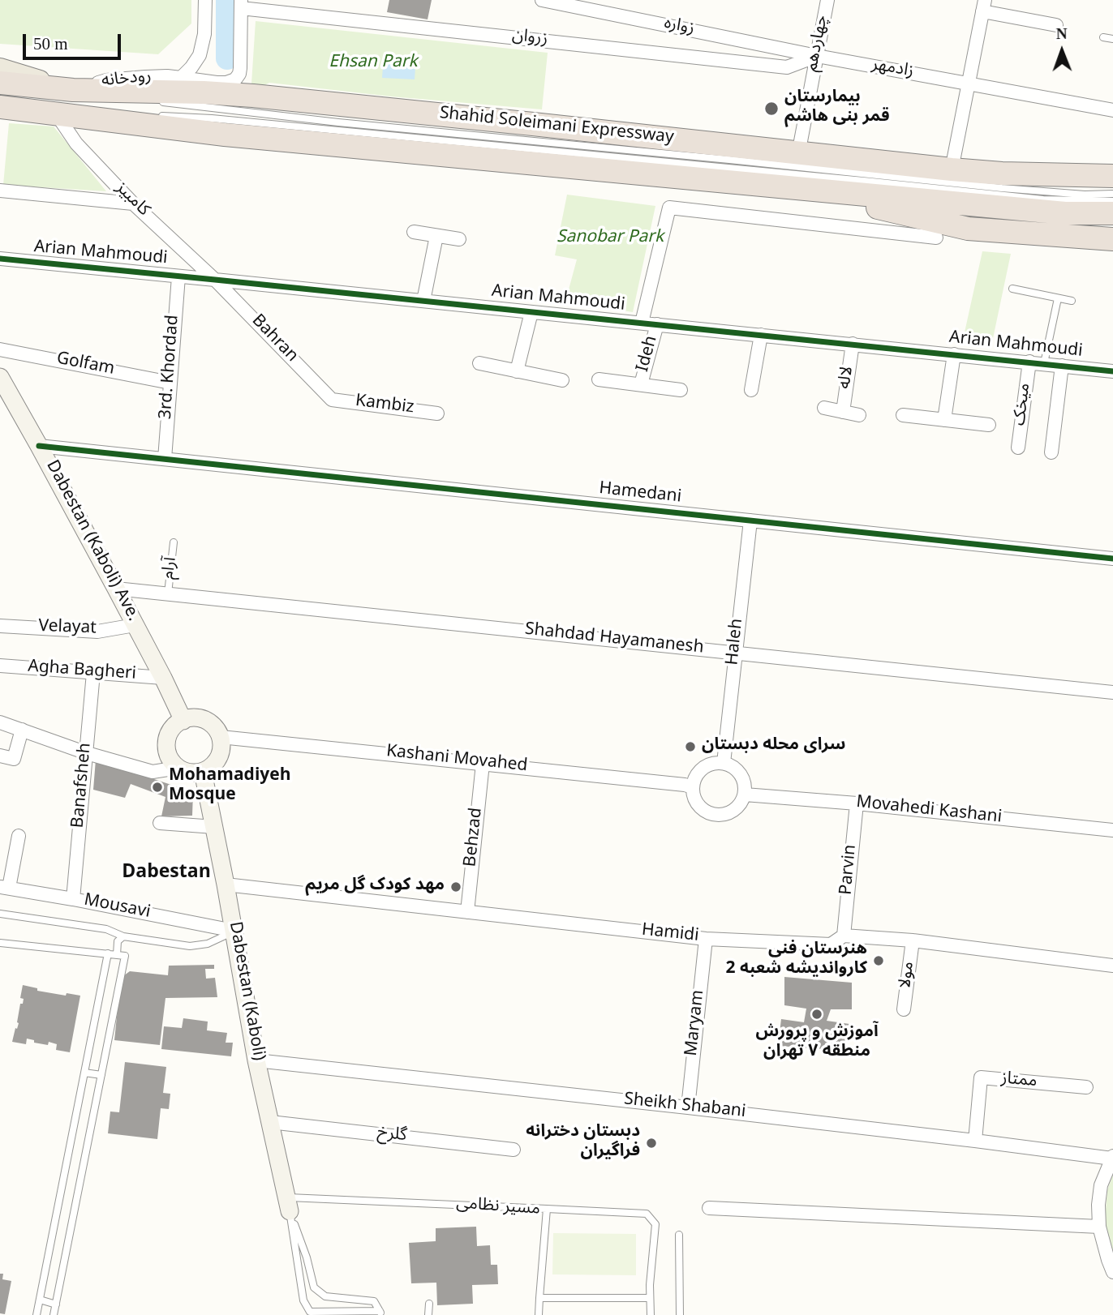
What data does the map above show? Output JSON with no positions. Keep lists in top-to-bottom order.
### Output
{
  "streets": {
    "highway": ["Shahid Soleimani Expressway"],
    "main road": ["Dabestan (Kaboli) Ave.", "Dabestan (Kaboli)"],
    "street": [
      "زواره",
      "زروان",
      "چهاردهم",
      "زادمهر",
      "رودخانه",
      "کامبیز",
      "Arian Mahmoudi",
      "Bahran",
      "Ideh",
      "Golfam",
      "3rd. Khordad",
      "لاله",
      "میخک",
      "Kambiz",
      "Hamedani",
      "Velayat",
      "Shahdad Hayamanesh",
      "Haleh",
      "Agha Bagheri",
      "Kashani Movahed",
      "Banafsheh",
      "Movahedi Kashani",
      "Behzad",
      "Parvin",
      "Mousavi",
      "Hamidi",
      "مولا",
      "Maryam",
      "ممتاز",
      "Sheikh Shabani",
      "گلرخ"
    ],
    "lane": ["آرام", "مسیر نظامی"]
  },
  "crossings": [
    ["زواره", "زروان"],
    ["زواره", "چهاردهم"],
    ["زواره", "زادمهر"],
    ["زروان", "چهاردهم"],
    ["زروان", "زادمهر"],
    ["زروان", "رودخانه"],
    ["چهاردهم", "زادمهر"],
    ["چهاردهم", "Shahid Soleimani Expressway"],
    ["رودخانه", "Shahid Soleimani Expressway"],
    ["کامبیز", "Arian Mahmoudi"],
    ["کامبیز", "Bahran"],
    ["Arian Mahmoudi", "Bahran"],
    ["Arian Mahmoudi", "Ideh"],
    ["Arian Mahmoudi", "3rd. Khordad"],
    ["Arian Mahmoudi", "لاله"],
    ["Arian Mahmoudi", "میخک"],
    ["Bahran", "Kambiz"],
    ["Golfam", "3rd. Khordad"],
    ["3rd. Khordad", "Hamedani"],
    ["Hamedani", "Dabestan (Kaboli) Ave."],
    ["Hamedani", "Haleh"],
    ["Dabestan (Kaboli) Ave.", "Velayat"],
    ["Dabestan (Kaboli) Ave.", "Shahdad Hayamanesh"],
    ["Dabestan (Kaboli) Ave.", "Agha Bagheri"],
    ["آرام", "Shahdad Hayamanesh"],
    ["Shahdad Hayamanesh", "Haleh"],
    ["Haleh", "Kashani Movahed"],
    ["Haleh", "Movahedi Kashani"],
    ["Agha Bagheri", "Banafsheh"],
    ["Kashani Movahed", "Movahedi Kashani"],
    ["Kashani Movahed", "Behzad"],
    ["Kashani Movahed", "Dabestan (Kaboli)"],
    ["Banafsheh", "Mousavi"],
    ["Movahedi Kashani", "Parvin"],
    ["Behzad", "Hamidi"],
    ["Parvin", "Hamidi"],
    ["Mousavi", "Dabestan (Kaboli)"],
    ["Hamidi", "مولا"],
    ["Hamidi", "Dabestan (Kaboli)"],
    ["Hamidi", "Maryam"],
    ["Dabestan (Kaboli)", "Sheikh Shabani"],
    ["Dabestan (Kaboli)", "گلرخ"],
    ["Dabestan (Kaboli)", "مسیر نظامی"],
    ["Maryam", "Sheikh Shabani"],
    ["ممتاز", "Sheikh Shabani"]
  ],
  "districts": ["Dabestan"],
  "parks": ["Ehsan Park", "Sanobar Park"],
  "places": [
    "بیمارستان قمر بنی هاشم",
    "سرای محله دبستان",
    "Mohamadiyeh Mosque",
    "مهد کودک گل مریم",
    "هنرستان فنی کارواندیشه شعبه 2",
    "آموزش و پرورش منطقه ۷ تهران",
    "دبستان دخترانه فراگیران"
  ],
  "scale_bar": "50 m",
  "north": "top"
}
